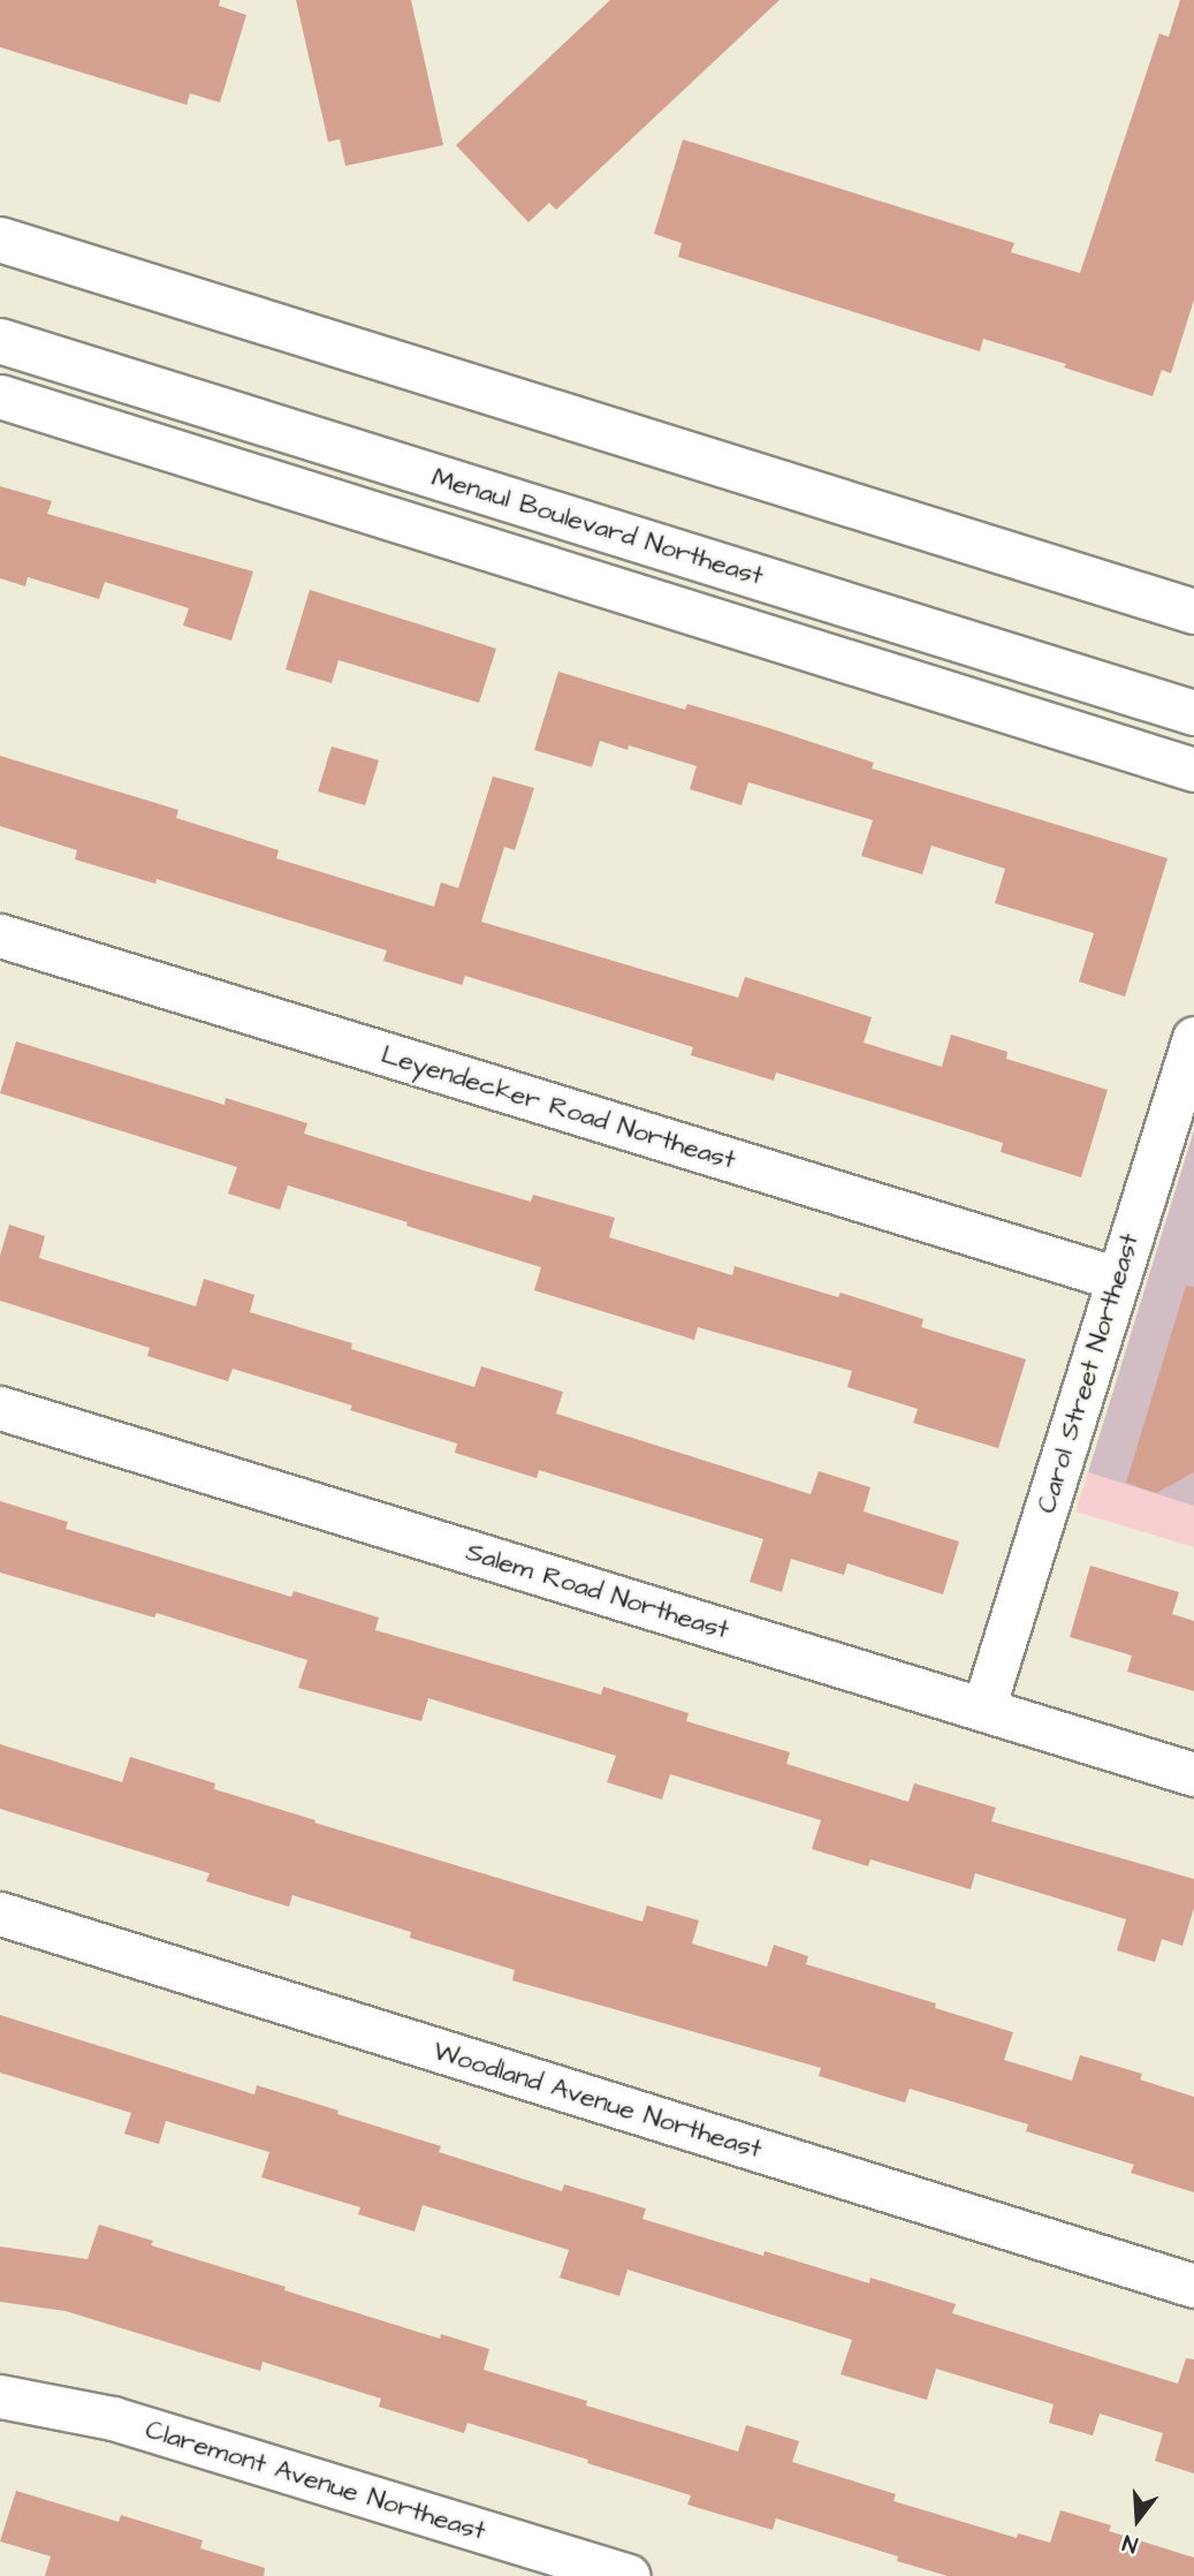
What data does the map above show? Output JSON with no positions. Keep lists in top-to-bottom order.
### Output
{
  "streets": {
    "main road": ["Menaul Boulevard Northeast"],
    "street": [
      "Leyendecker Road Northeast",
      "Carol Street Northeast",
      "Salem Road Northeast",
      "Woodland Avenue Northeast",
      "Claremont Avenue Northeast"
    ]
  },
  "crossings": [
    ["Leyendecker Road Northeast", "Carol Street Northeast"],
    ["Carol Street Northeast", "Salem Road Northeast"]
  ],
  "north": "bottom"
}
